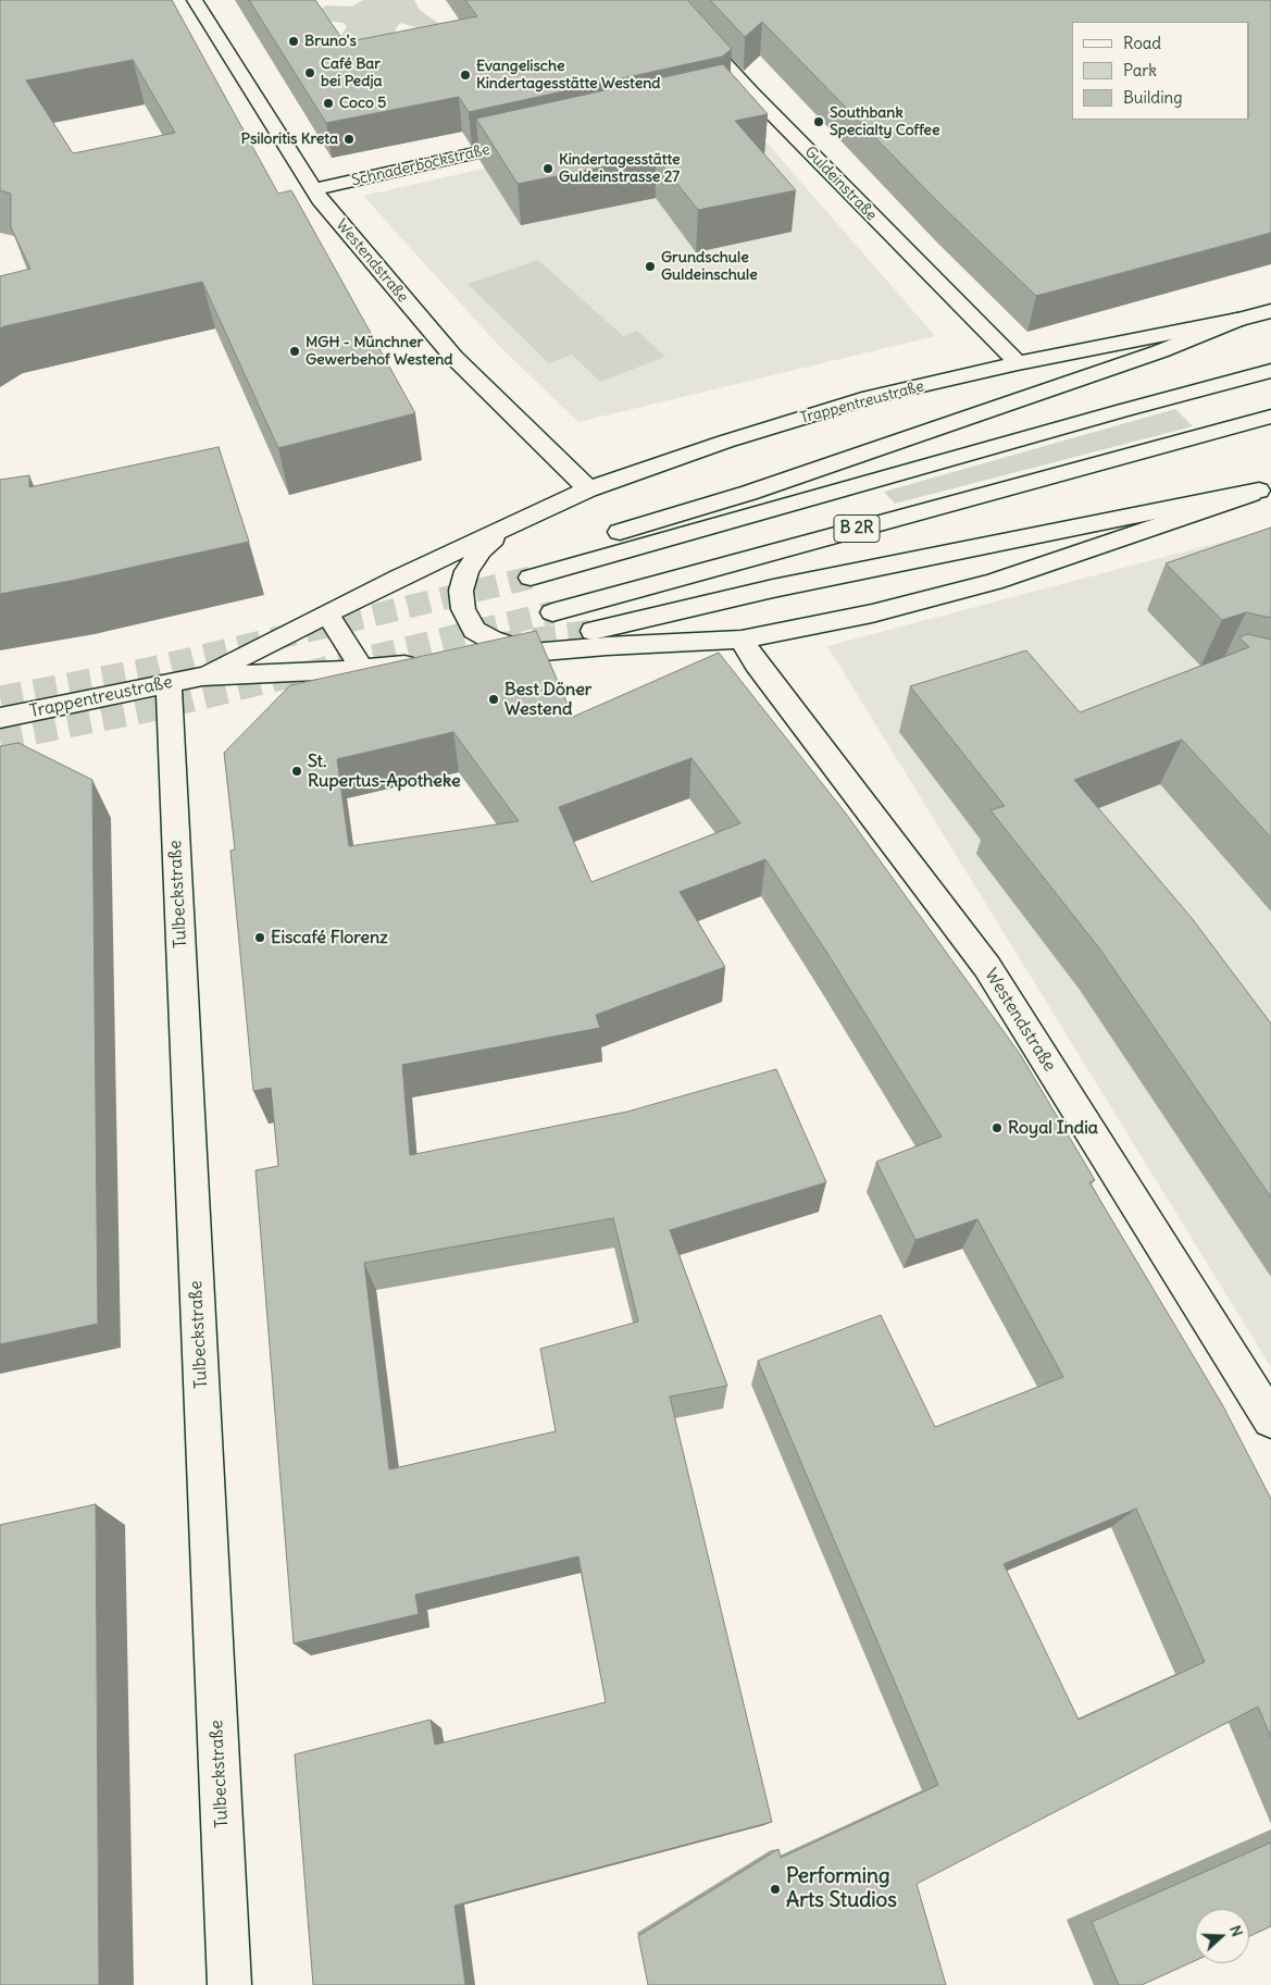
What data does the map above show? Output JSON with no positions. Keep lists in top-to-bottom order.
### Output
{
  "streets": {
    "main road": [
      "Schnaderböckstraße",
      "Guldeinstraße",
      "Westendstraße",
      "Trappentreustraße",
      "B 2R",
      "Tulbeckstraße"
    ]
  },
  "crossings": [
    ["Schnaderböckstraße", "Westendstraße"],
    ["Guldeinstraße", "Trappentreustraße"],
    ["Westendstraße", "Trappentreustraße"],
    ["Trappentreustraße", "B 2R"],
    ["Trappentreustraße", "Tulbeckstraße"]
  ],
  "places": [
    "Bruno's",
    "Café Bar bei Pedja",
    "Evangelische Kindertagesstätte Westend",
    "Coco 5",
    "Southbank Specialty Coffee",
    "Psiloritis Kreta",
    "Kindertagesstätte Guldeinstrasse 27",
    "Grundschule Guldeinschule",
    "MGH - Münchner Gewerbehof Westend",
    "Best Döner Westend",
    "St. Rupertus-Apotheke",
    "Eiscafé Florenz",
    "Royal India",
    "Performing Arts Studios"
  ],
  "legend": ["Road", "Park", "Building"],
  "north": "right"
}
